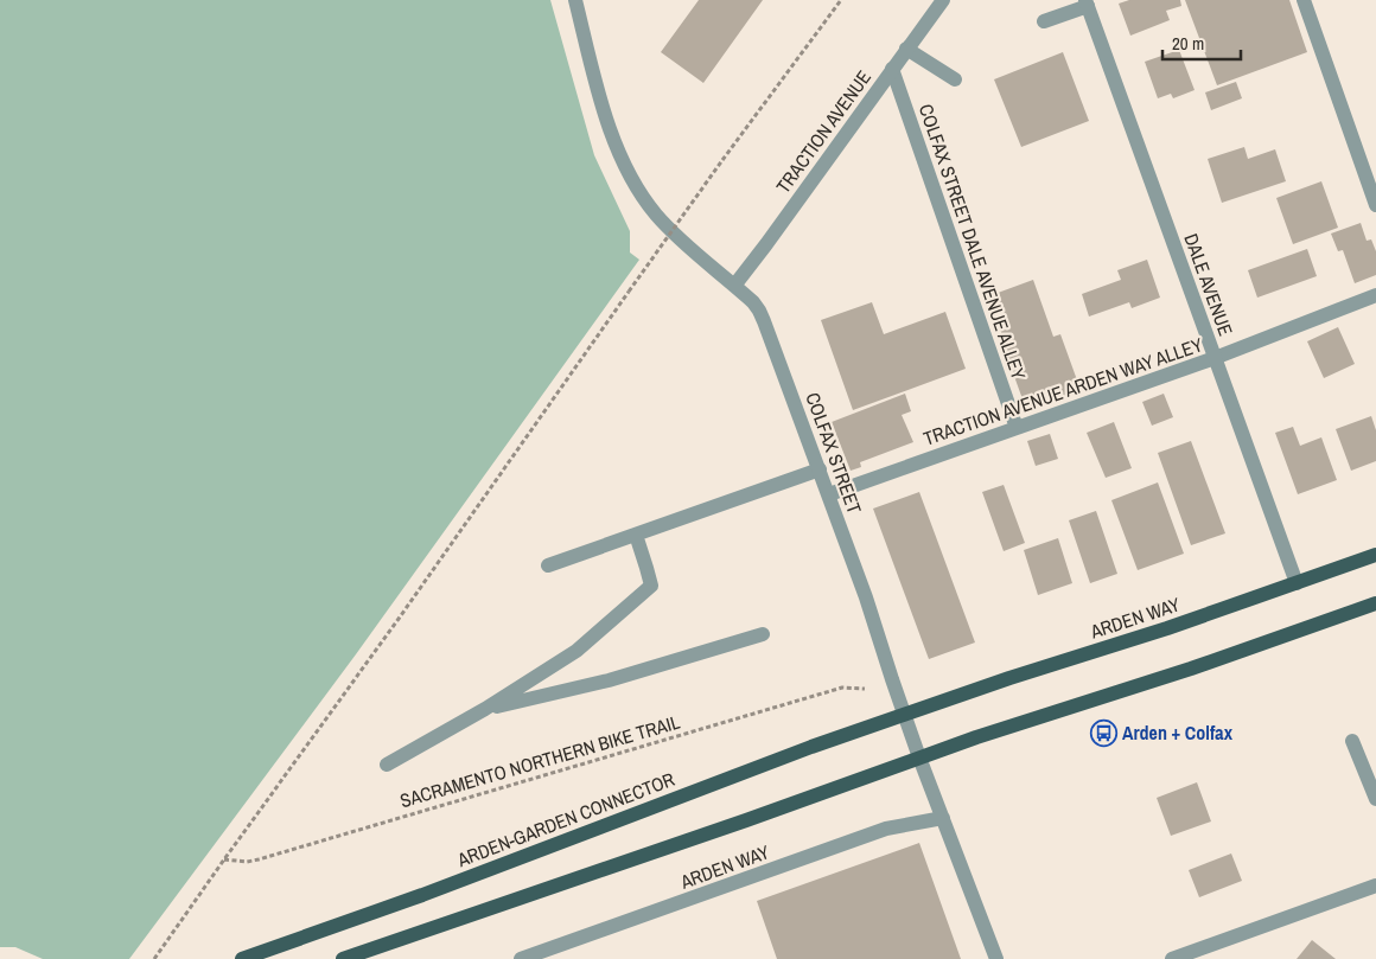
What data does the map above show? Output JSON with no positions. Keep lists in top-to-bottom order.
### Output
{
  "streets": {
    "main road": ["ARDEN WAY", "ARDEN-GARDEN CONNECTOR"],
    "street": [
      "TRACTION AVENUE",
      "COLFAX STREET DALE AVENUE ALLEY",
      "DALE AVENUE",
      "TRACTION AVENUE ARDEN WAY ALLEY",
      "COLFAX STREET"
    ],
    "path": ["SACRAMENTO NORTHERN BIKE TRAIL"]
  },
  "crossings": [
    ["TRACTION AVENUE", "COLFAX STREET DALE AVENUE ALLEY"],
    ["TRACTION AVENUE", "COLFAX STREET"],
    ["COLFAX STREET DALE AVENUE ALLEY", "TRACTION AVENUE ARDEN WAY ALLEY"],
    ["DALE AVENUE", "TRACTION AVENUE ARDEN WAY ALLEY"],
    ["DALE AVENUE", "ARDEN WAY"],
    ["TRACTION AVENUE ARDEN WAY ALLEY", "COLFAX STREET"],
    ["COLFAX STREET", "ARDEN WAY"],
    ["COLFAX STREET", "ARDEN-GARDEN CONNECTOR"],
    ["ARDEN WAY", "ARDEN-GARDEN CONNECTOR"]
  ],
  "places": {
    "bus stop": ["Arden + Colfax"]
  },
  "scale_bar": "20 m"
}
